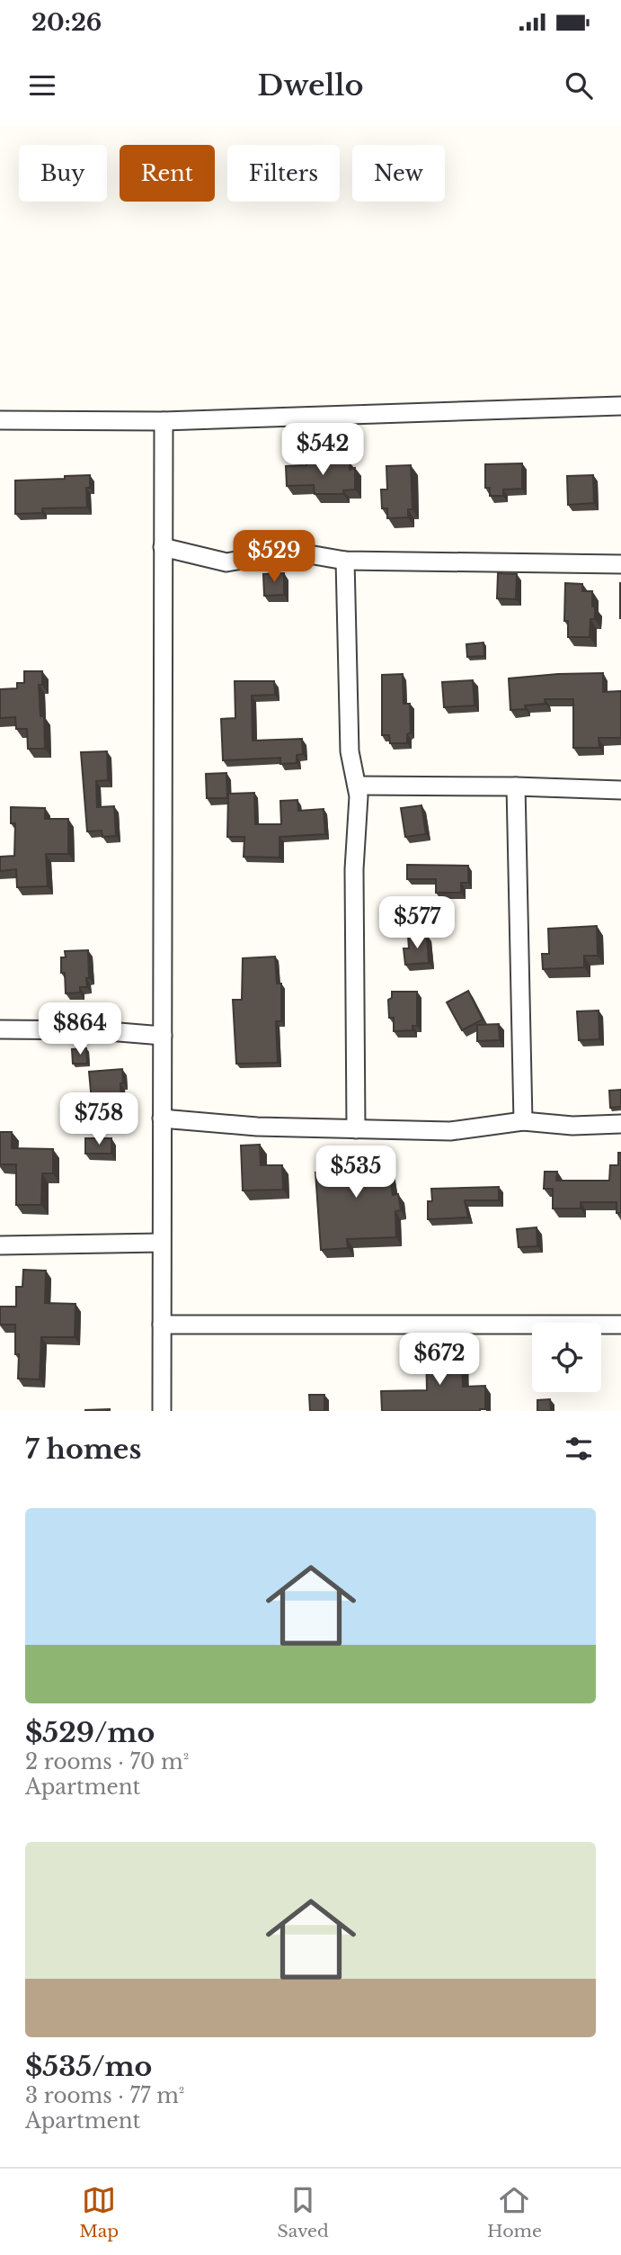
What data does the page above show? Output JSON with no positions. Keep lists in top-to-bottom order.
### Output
{
  "page": {
    "status": "20:26",
    "header": "Dwello",
    "chip": [
      "Buy",
      "Rent",
      "Filters",
      "New"
    ],
    "price": [
      "$542",
      "$529",
      "$577",
      "$864",
      "$758",
      "$535",
      "$672"
    ],
    "heading": "7 homes",
    "list": [
      {
        "name": "$529/mo",
        "note": "2 rooms · 70 m² · Apartment"
      },
      {
        "name": "$535/mo",
        "note": "3 rooms · 77 m² · Apartment"
      }
    ],
    "tabs": ["Map", "Saved", "Home"]
  }
}
